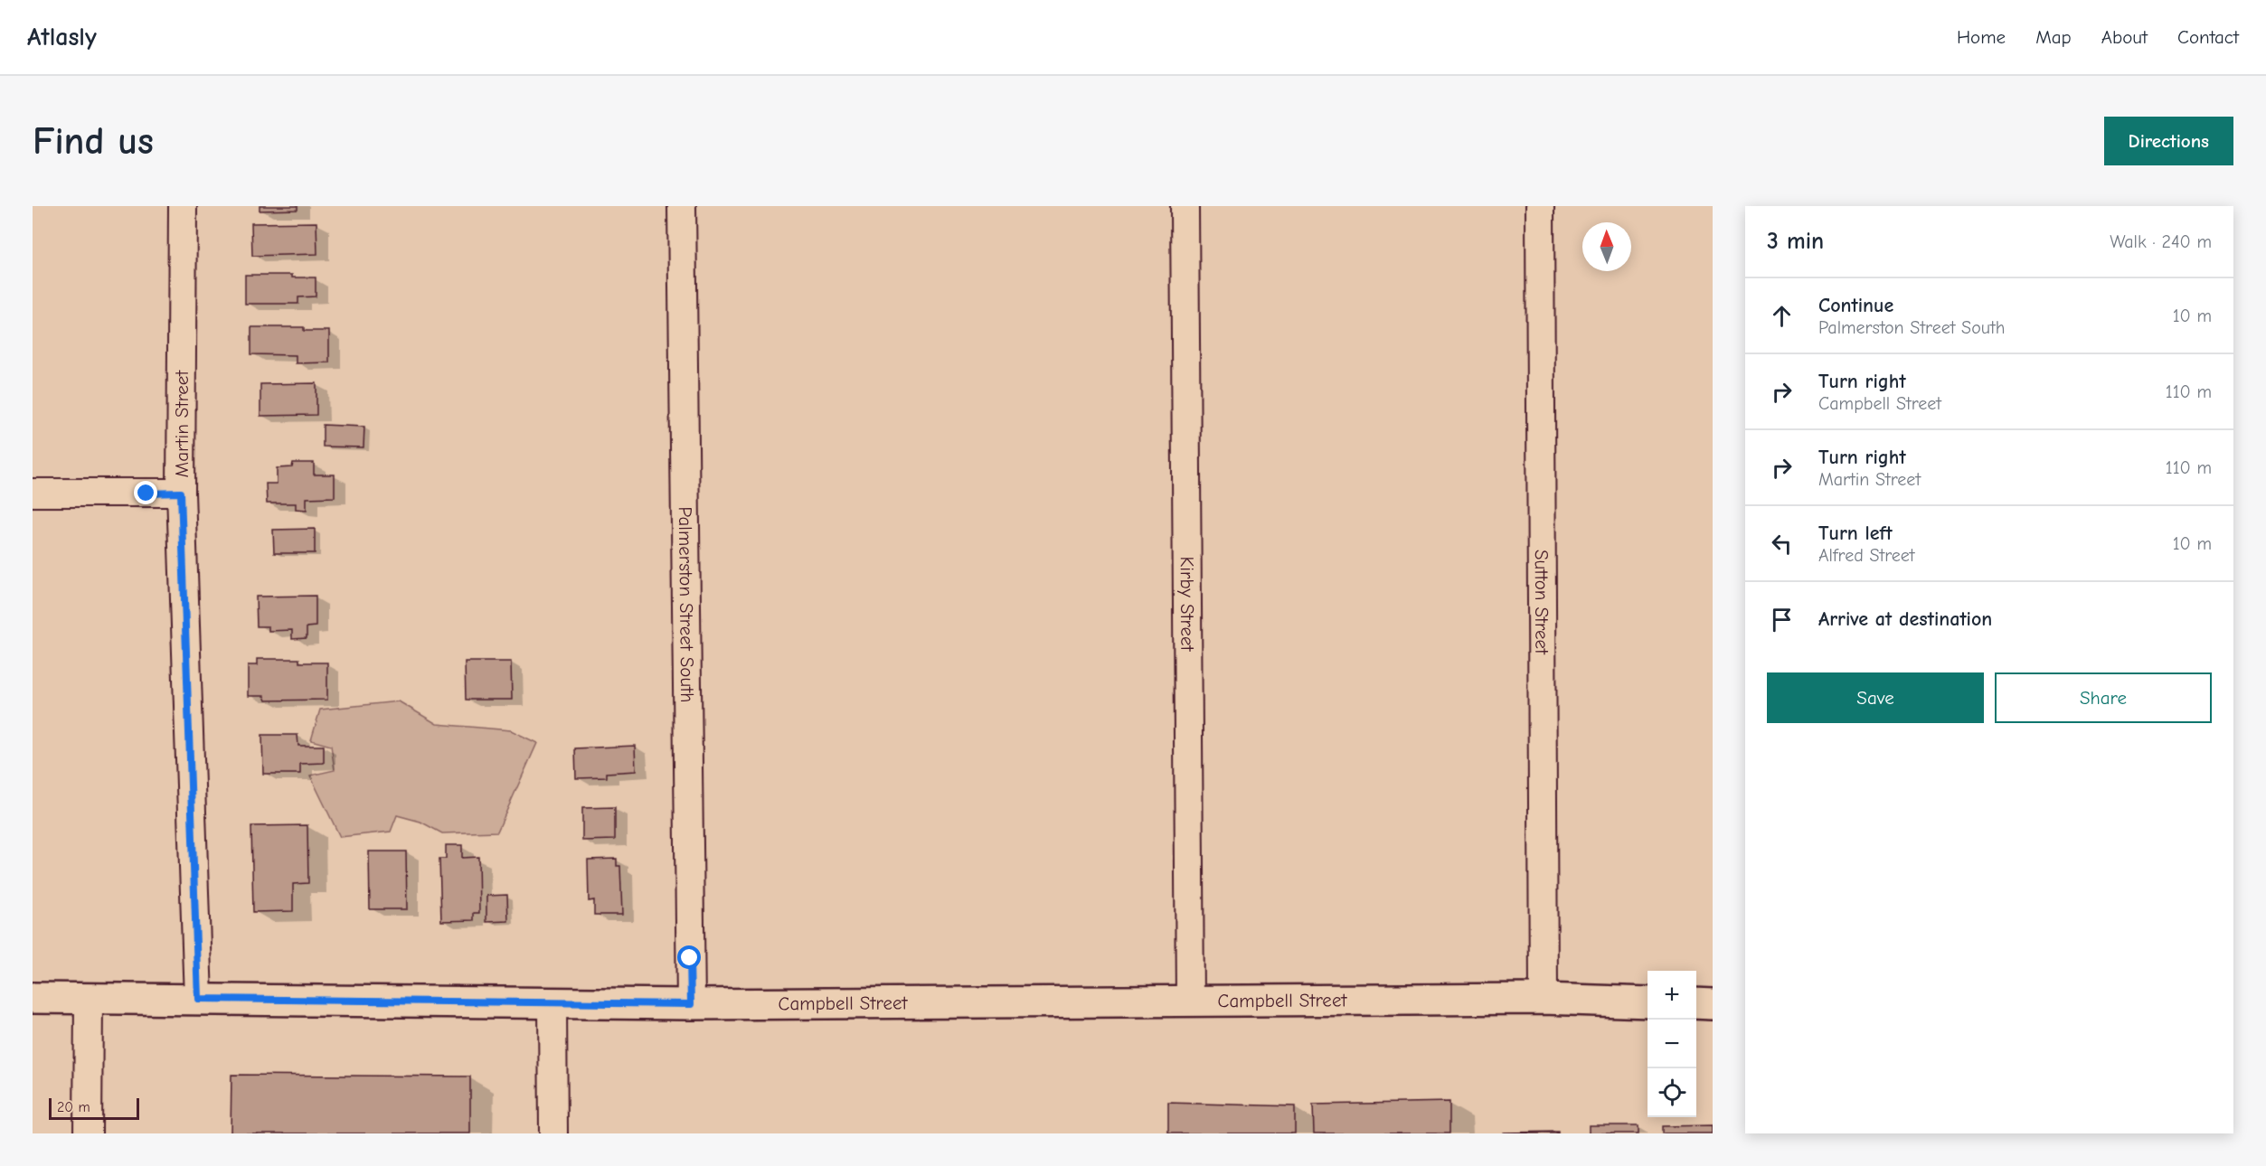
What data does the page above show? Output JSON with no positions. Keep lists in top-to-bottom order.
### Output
{
  "streets": {
    "street": [
      "Martin Street",
      "Sutton Street",
      "Kirby Street",
      "Palmerston Street South",
      "Campbell Street"
    ]
  },
  "crossings": [
    ["Martin Street", "Campbell Street"],
    ["Sutton Street", "Campbell Street"],
    ["Kirby Street", "Campbell Street"],
    ["Palmerston Street South", "Campbell Street"]
  ],
  "scale_bar": "20 m",
  "north": "top",
  "page": {
    "header": "Atlasly",
    "nav": [
      "Home",
      "Map",
      "About",
      "Contact"
    ],
    "buttons": [
      "Directions",
      ["Save", "Share"]
    ],
    "title": "Find us",
    "heading": ["3 min", "Walk · 240 m"],
    "list": [
      ["Continue", "Palmerston Street South", "10 m"],
      ["Turn right", "Campbell Street", "110 m"],
      ["Turn right", "Martin Street", "110 m"],
      ["Turn left", "Alfred Street", "10 m"],
      "Arrive at destination"
    ],
    "map_buttons": ["+", "−"],
    "scale": "20 m"
  }
}
